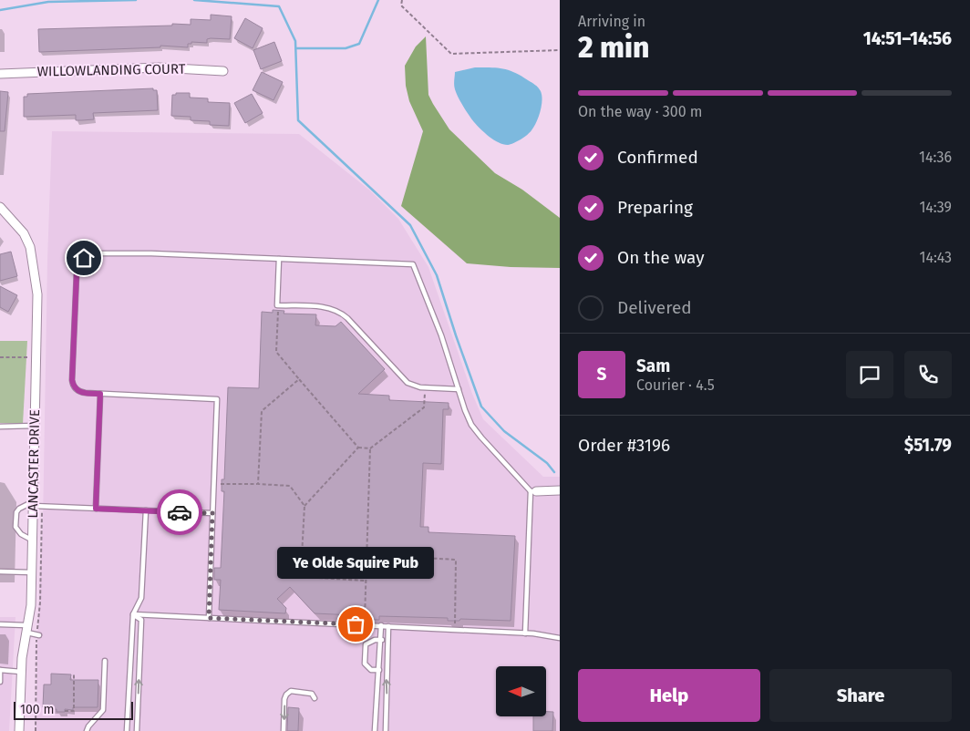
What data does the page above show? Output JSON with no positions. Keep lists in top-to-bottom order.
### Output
{
  "streets": {
    "street": ["WILLOWLANDING COURT", "LANCASTER DRIVE"]
  },
  "places": ["Ye Olde Squire Pub"],
  "scale_bar": "100 m",
  "north": "left",
  "page": {
    "heading": ["2 min", "Arriving in", "14:51–14:56"],
    "panel": [
      "Sam",
      "Courier · 4.5",
      "Order #3196",
      "$51.79"
    ],
    "bar": "On the way · 300 m",
    "list": [
      ["Confirmed", "14:36"],
      ["Preparing", "14:39"],
      ["On the way", "14:43"],
      "Delivered"
    ],
    "round": "S",
    "bubble": "Ye Olde Squire Pub",
    "buttons": ["Help", "Share"],
    "scale": "100 m"
  }
}
